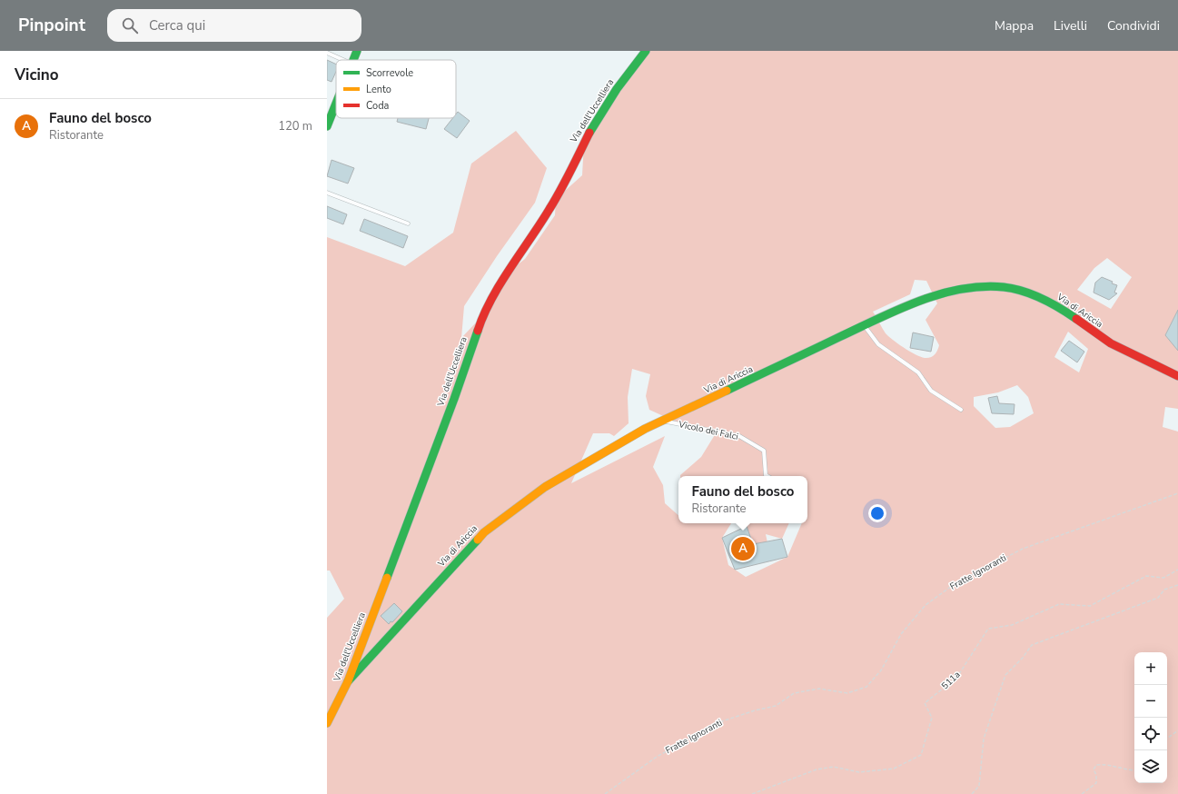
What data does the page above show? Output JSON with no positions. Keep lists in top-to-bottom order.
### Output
{
  "streets": {
    "street": ["Via dell'Uccelliera", "Via di Ariccia"],
    "lane": ["Vicolo dei Falci"],
    "path": ["Fratte Ignoranti", "511a"]
  },
  "crossings": [
    ["Via dell'Uccelliera", "Via di Ariccia"],
    ["Via di Ariccia", "Vicolo dei Falci"]
  ],
  "legend": ["Scorrevole", "Lento", "Coda"],
  "page": {
    "header": "Pinpoint",
    "search": "Cerca qui",
    "nav": ["Mappa", "Livelli", "Condividi"],
    "heading": "Vicino",
    "list": [
      {
        "mark": "A",
        "name": "Fauno del bosco",
        "note": "Ristorante",
        "value": "120 m"
      }
    ],
    "popup": ["Fauno del bosco", "Ristorante"],
    "pins": "A",
    "map_buttons": ["+", "−"]
  }
}
